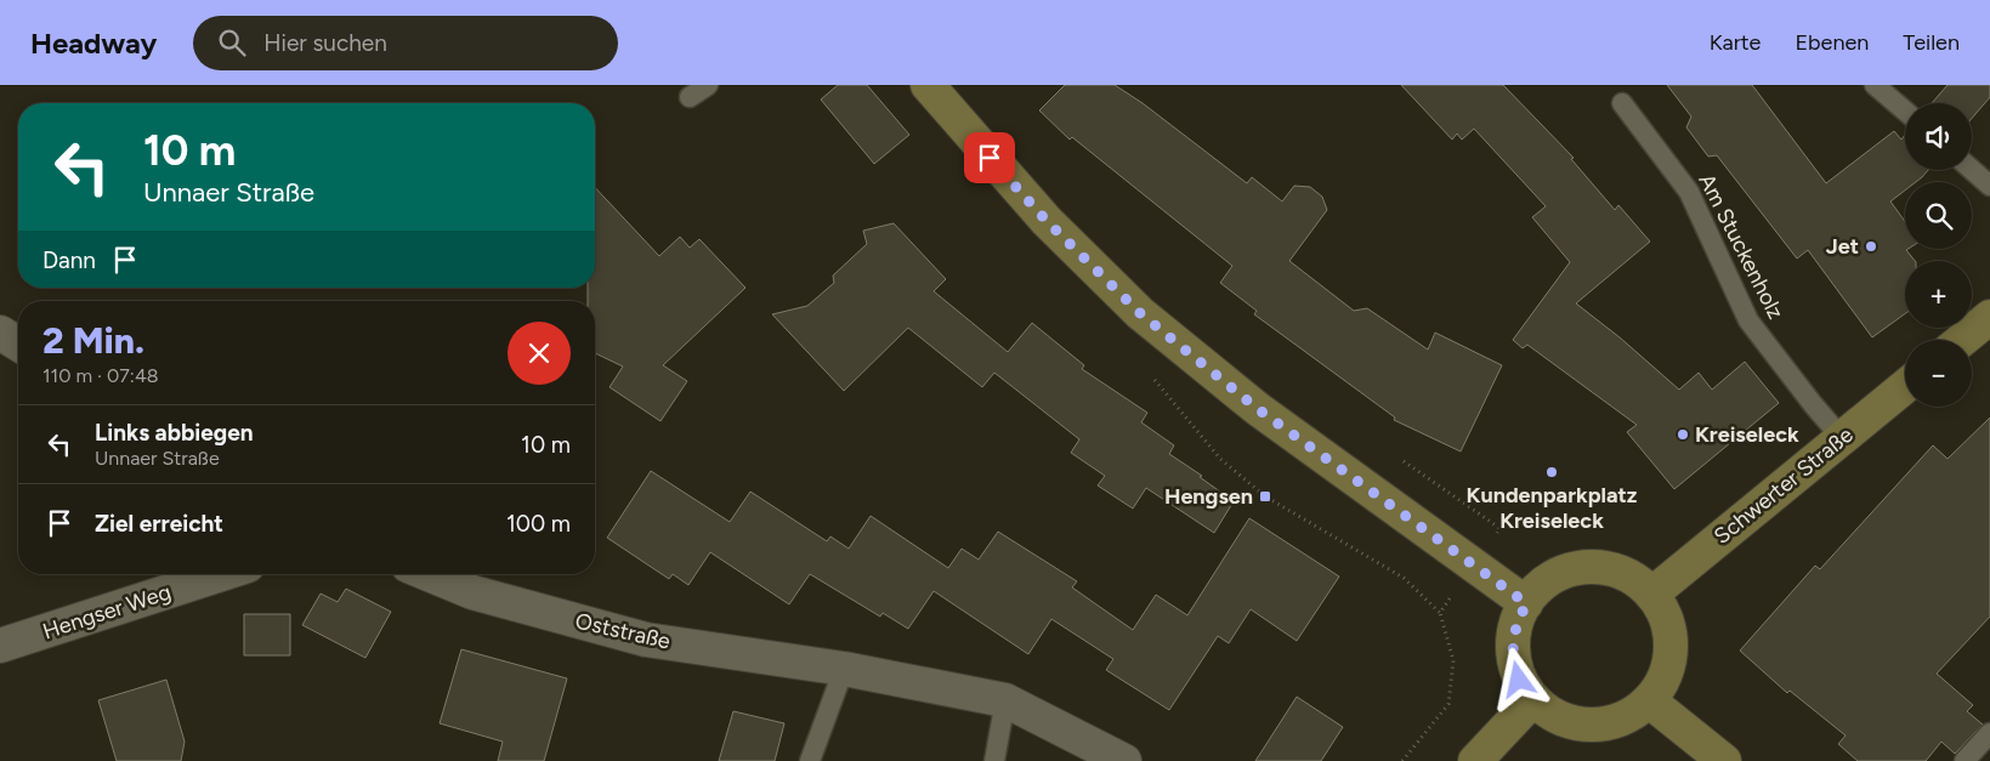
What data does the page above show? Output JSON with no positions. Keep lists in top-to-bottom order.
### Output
{
  "streets": {
    "main road": ["Schwerter Straße"],
    "street": ["Hengser Weg", "Oststraße"],
    "lane": ["Am Stuckenholz"]
  },
  "crossings": [
    ["Am Stuckenholz", "Schwerter Straße"]
  ],
  "places": {
    "other": ["Jet", "Kreiseleck", "Kundenparkplatz Kreiseleck"],
    "transit": ["Hengsen"]
  },
  "page": {
    "header": "Headway",
    "search": "Hier suchen",
    "nav": ["Karte", "Ebenen", "Teilen"],
    "map_buttons": ["+", "−"],
    "turn": ["10 m", "Unnaer Straße"],
    "then": "Dann",
    "heading": ["2 Min.", "110 m · 07:48"],
    "list": [
      {
        "name": "Links abbiegen",
        "note": "Unnaer Straße",
        "value": "10 m"
      },
      {
        "name": "Ziel erreicht",
        "value": "100 m"
      }
    ]
  }
}
